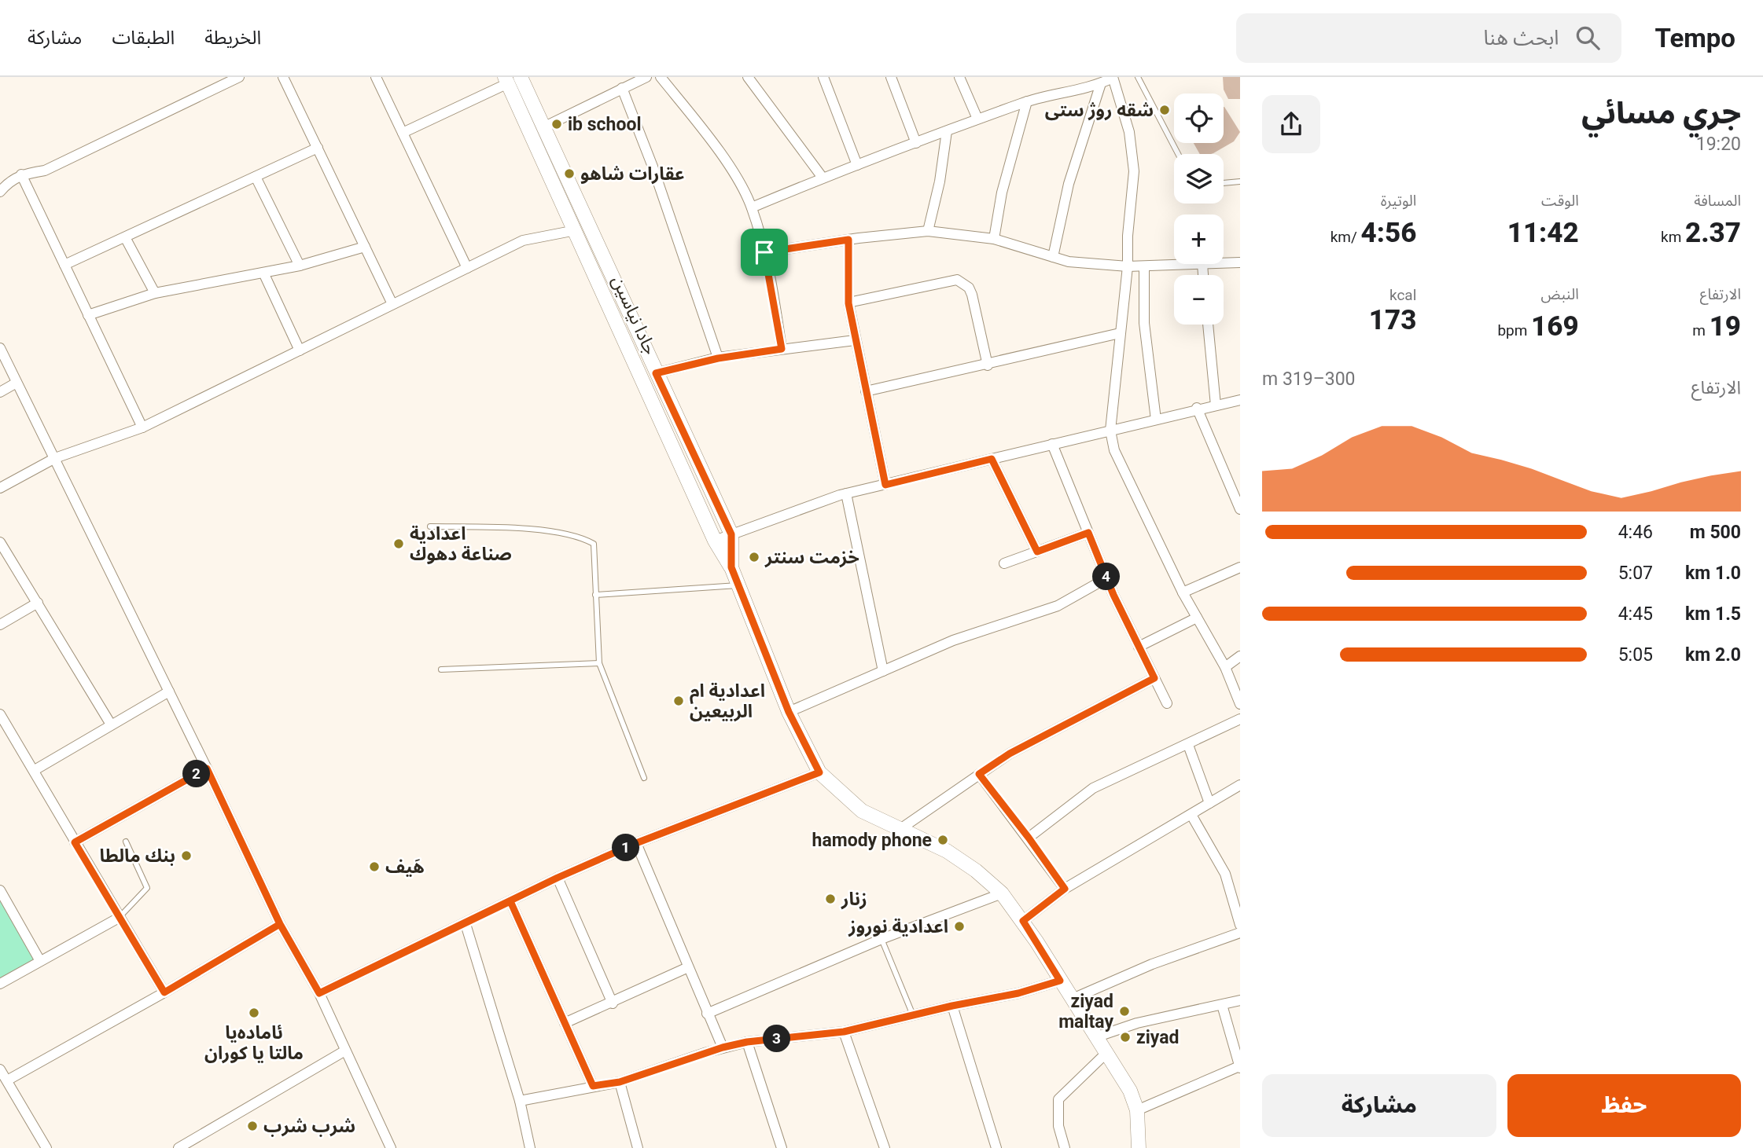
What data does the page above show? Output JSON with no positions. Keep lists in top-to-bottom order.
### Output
{
  "streets": {
    "street": ["جادا نیاسین"]
  },
  "places": [
    "شقه روژ ستى",
    "ib school",
    "عقارات شاهو",
    "اعدادية صناعة دهوك",
    "خزمت سنتر",
    "اعدادية ام الربيعين",
    "hamody phone",
    "بنك مالطا",
    "هَيف",
    "زنار",
    "اعدادية نوروز",
    "ziyad maltay",
    "ئامادەيا مالتا يا كوران",
    "ziyad",
    "شرب شرب"
  ],
  "page": {
    "header": "Tempo",
    "search": "ابحث هنا",
    "nav": ["الخريطة", "الطبقات", "مشاركة"],
    "heading": ["جري مسائي", "19:20"],
    "map_buttons": ["+", "−"],
    "stats": [
      ["المسافة", "2.37 km"],
      ["الوقت", "11:42"],
      ["الوتيرة", "4:56 /km"],
      ["الارتفاع", "19 m"],
      ["النبض", "169 bpm"],
      ["kcal", "173"]
    ],
    "chart": ["الارتفاع", "300–319 m"],
    "list": [
      {
        "name": "500 m",
        "note": "4:46"
      },
      {
        "name": "1.0 km",
        "note": "5:07"
      },
      {
        "name": "1.5 km",
        "note": "4:45"
      },
      {
        "name": "2.0 km",
        "note": "5:05"
      }
    ],
    "pins": [
      "4",
      "2",
      "1",
      "3"
    ],
    "buttons": ["حفظ", "مشاركة"]
  }
}
